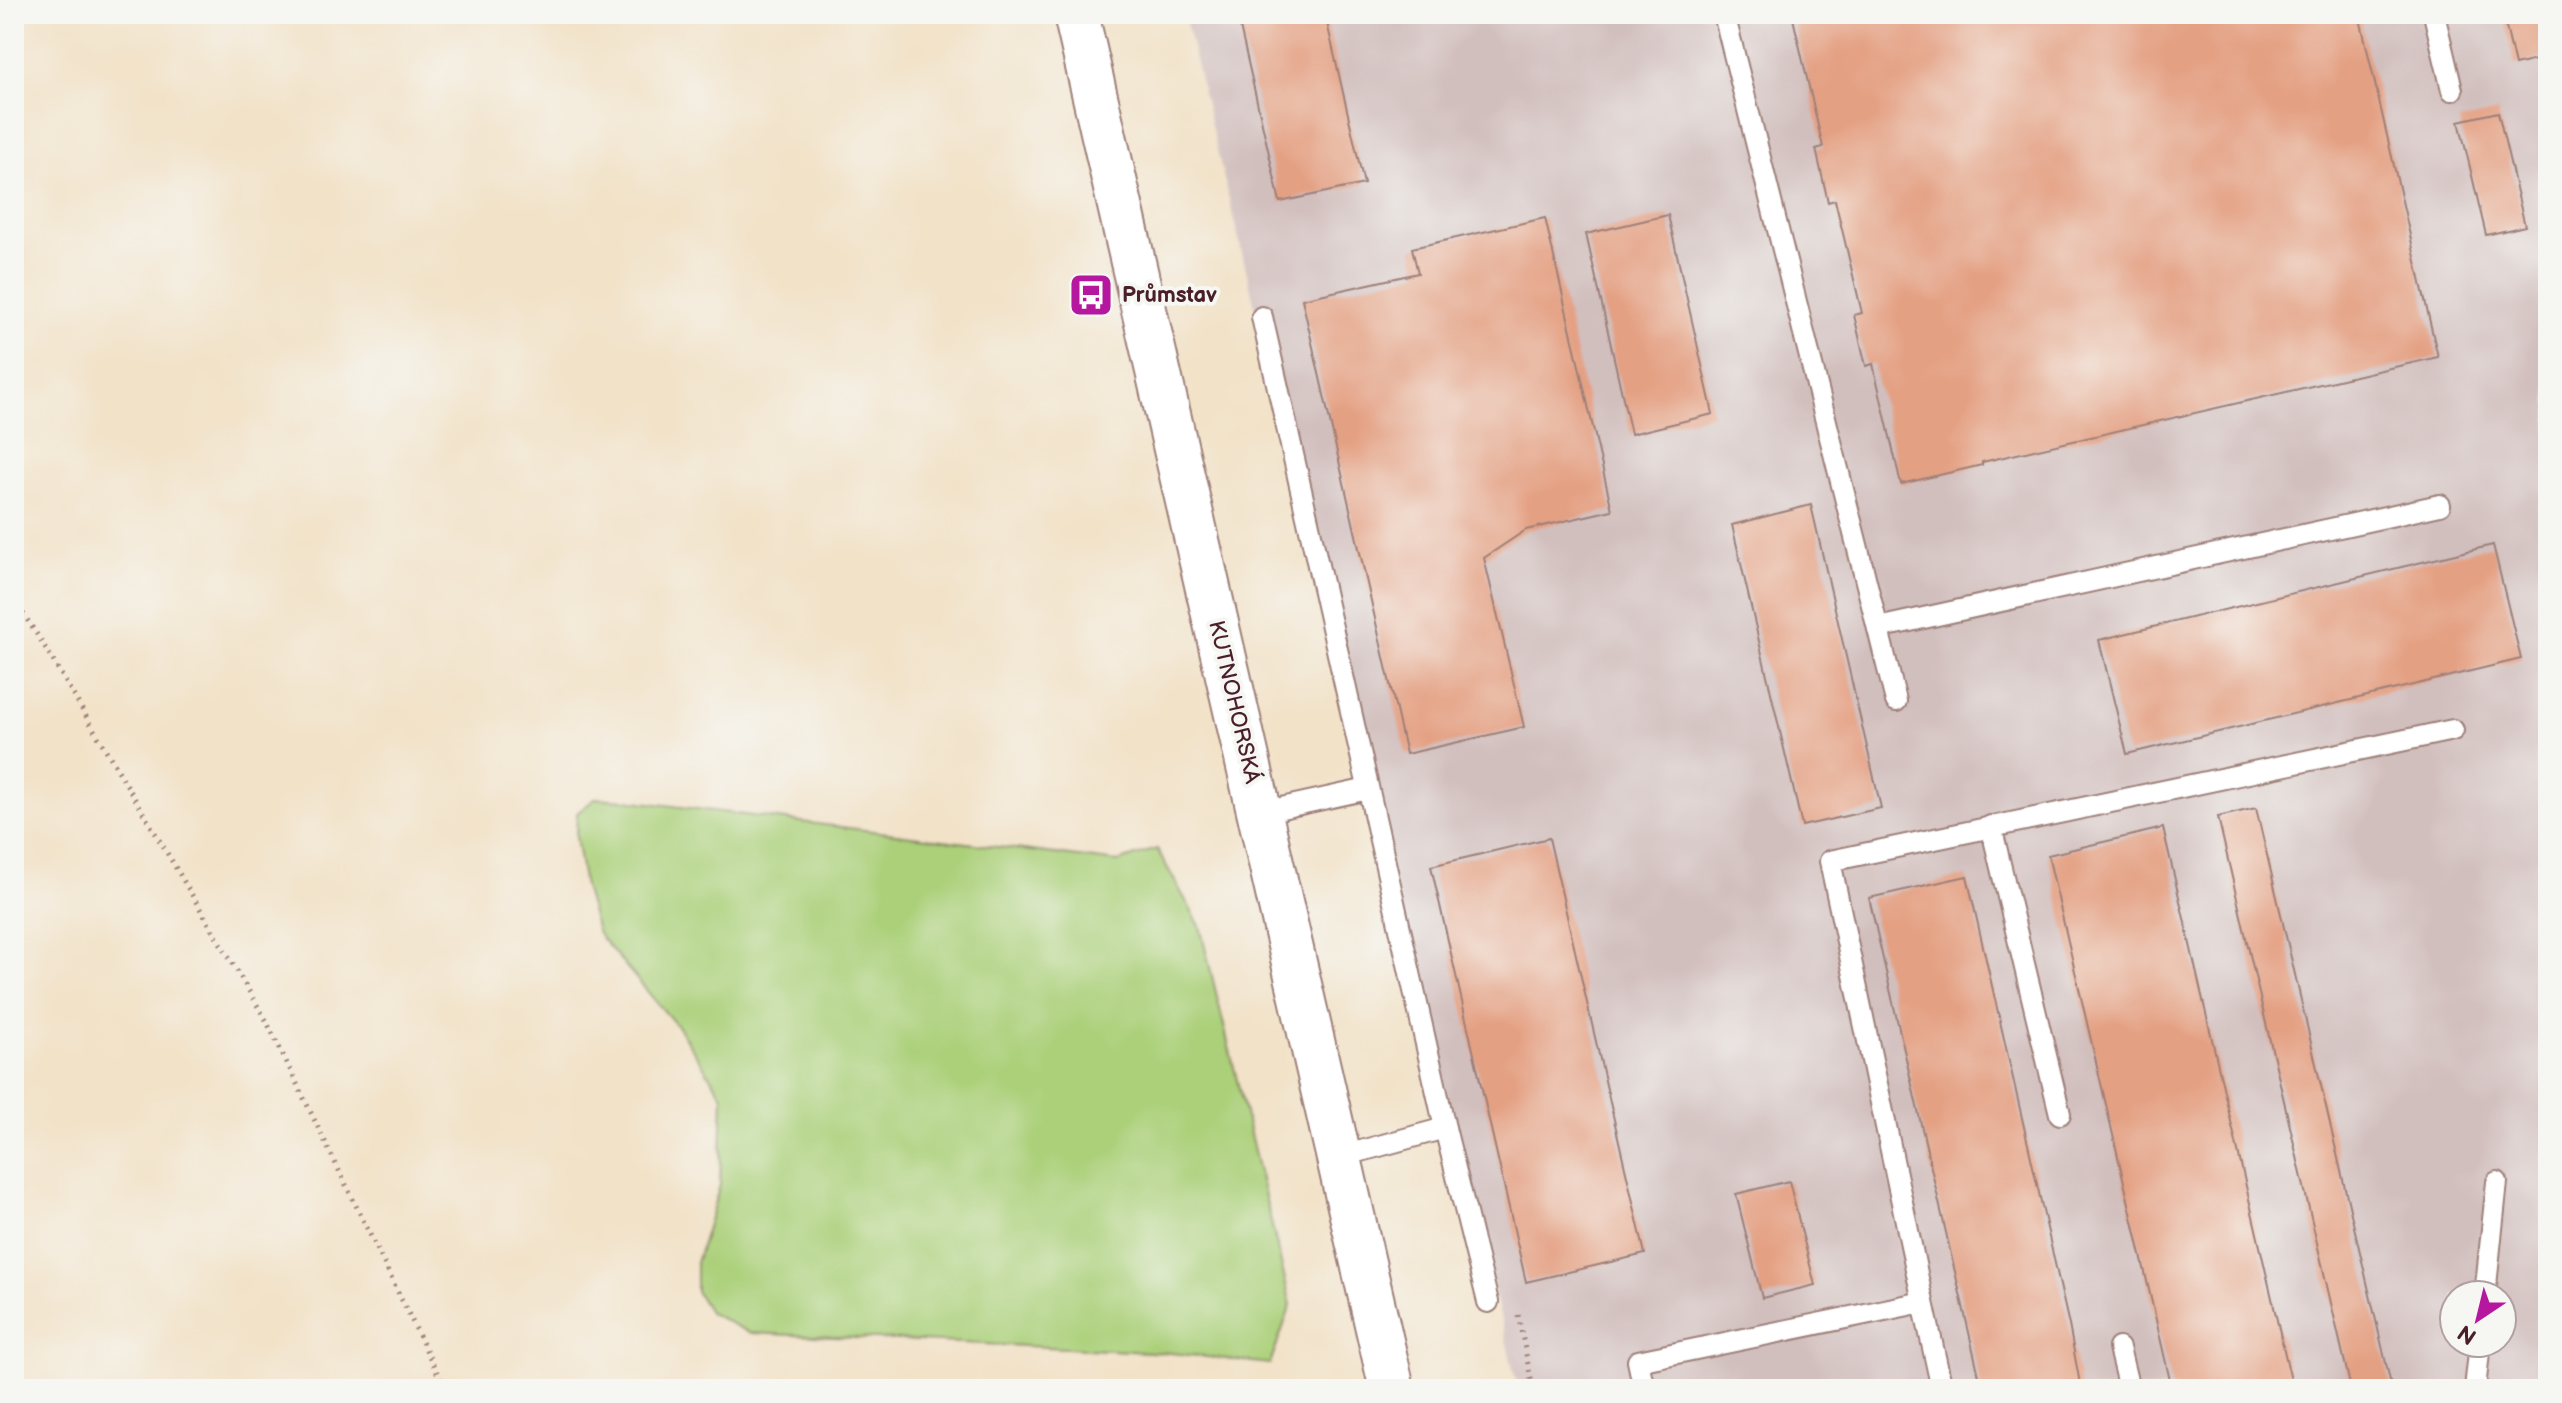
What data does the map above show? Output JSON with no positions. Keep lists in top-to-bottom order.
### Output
{
  "streets": {
    "main road": ["KUTNOHORSKÁ"]
  },
  "places": {
    "bus stop": ["Průmstav"]
  },
  "north": "bottom left"
}
